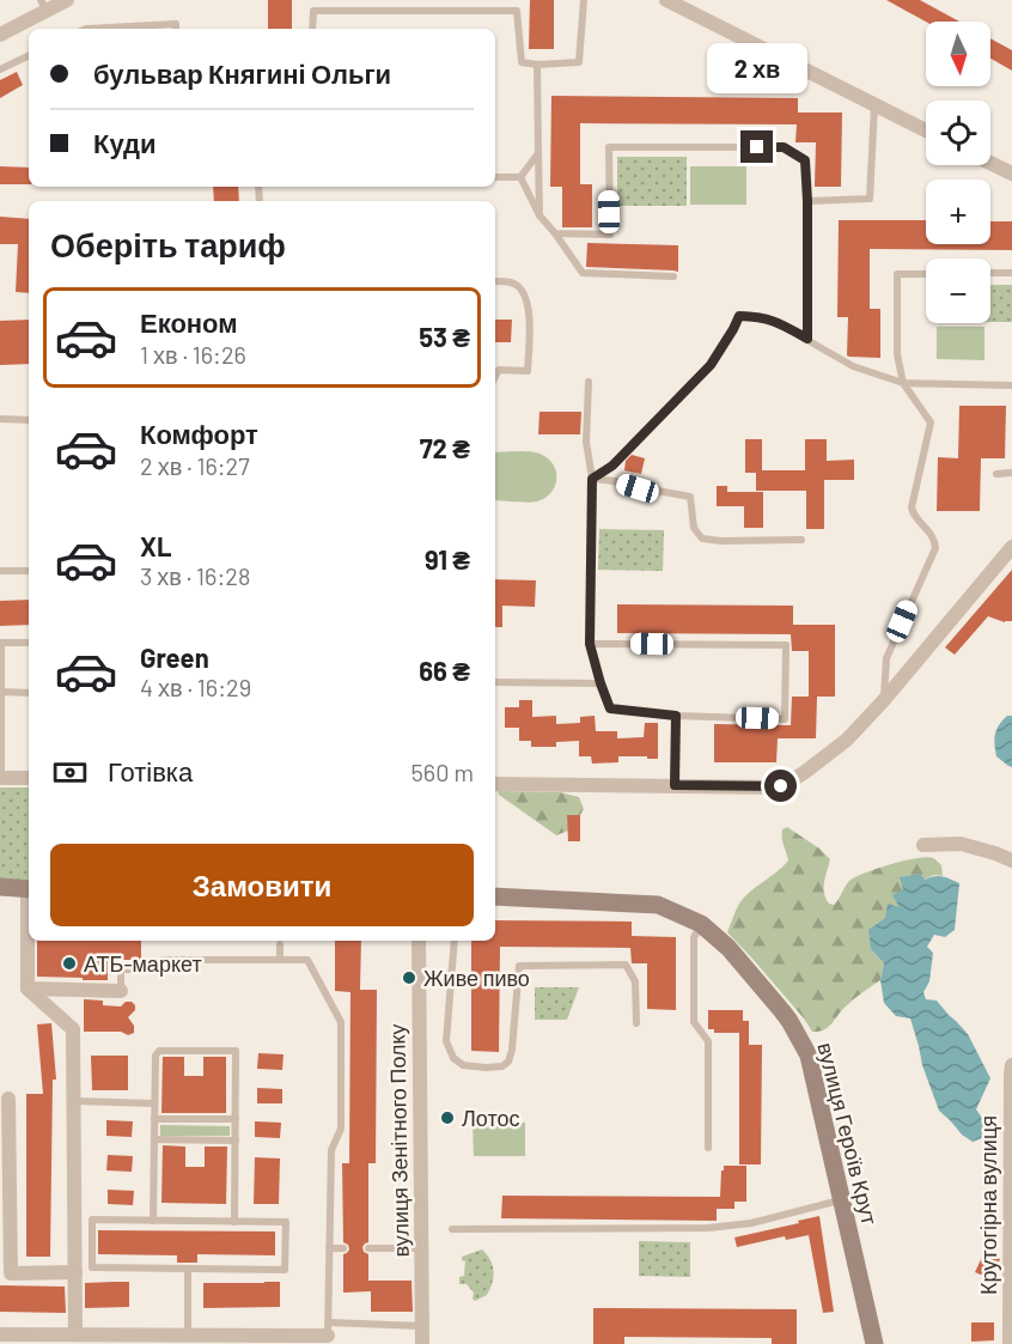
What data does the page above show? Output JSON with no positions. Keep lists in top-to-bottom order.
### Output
{
  "streets": {
    "street": ["вулиця Героїв Крут", "вулиця Зенітного Полку", "Крутогірна вулиця"]
  },
  "places": ["АТБ-маркет", "Живе пиво", "Лотос"],
  "north": "bottom",
  "page": {
    "map_buttons": ["+", "−"],
    "banner": ["бульвар Княгині Ольги", "Куди"],
    "bubble": "2 хв",
    "heading": "Оберіть тариф",
    "list": [
      {
        "name": "Економ",
        "note": "1 хв · 16:26",
        "value": "53 ₴"
      },
      {
        "name": "Комфорт",
        "note": "2 хв · 16:27",
        "value": "72 ₴"
      },
      {
        "name": "XL",
        "note": "3 хв · 16:28",
        "value": "91 ₴"
      },
      {
        "name": "Green",
        "note": "4 хв · 16:29",
        "value": "66 ₴"
      }
    ],
    "pay": ["Готівка", "560 m"],
    "buttons": "Замовити"
  }
}
